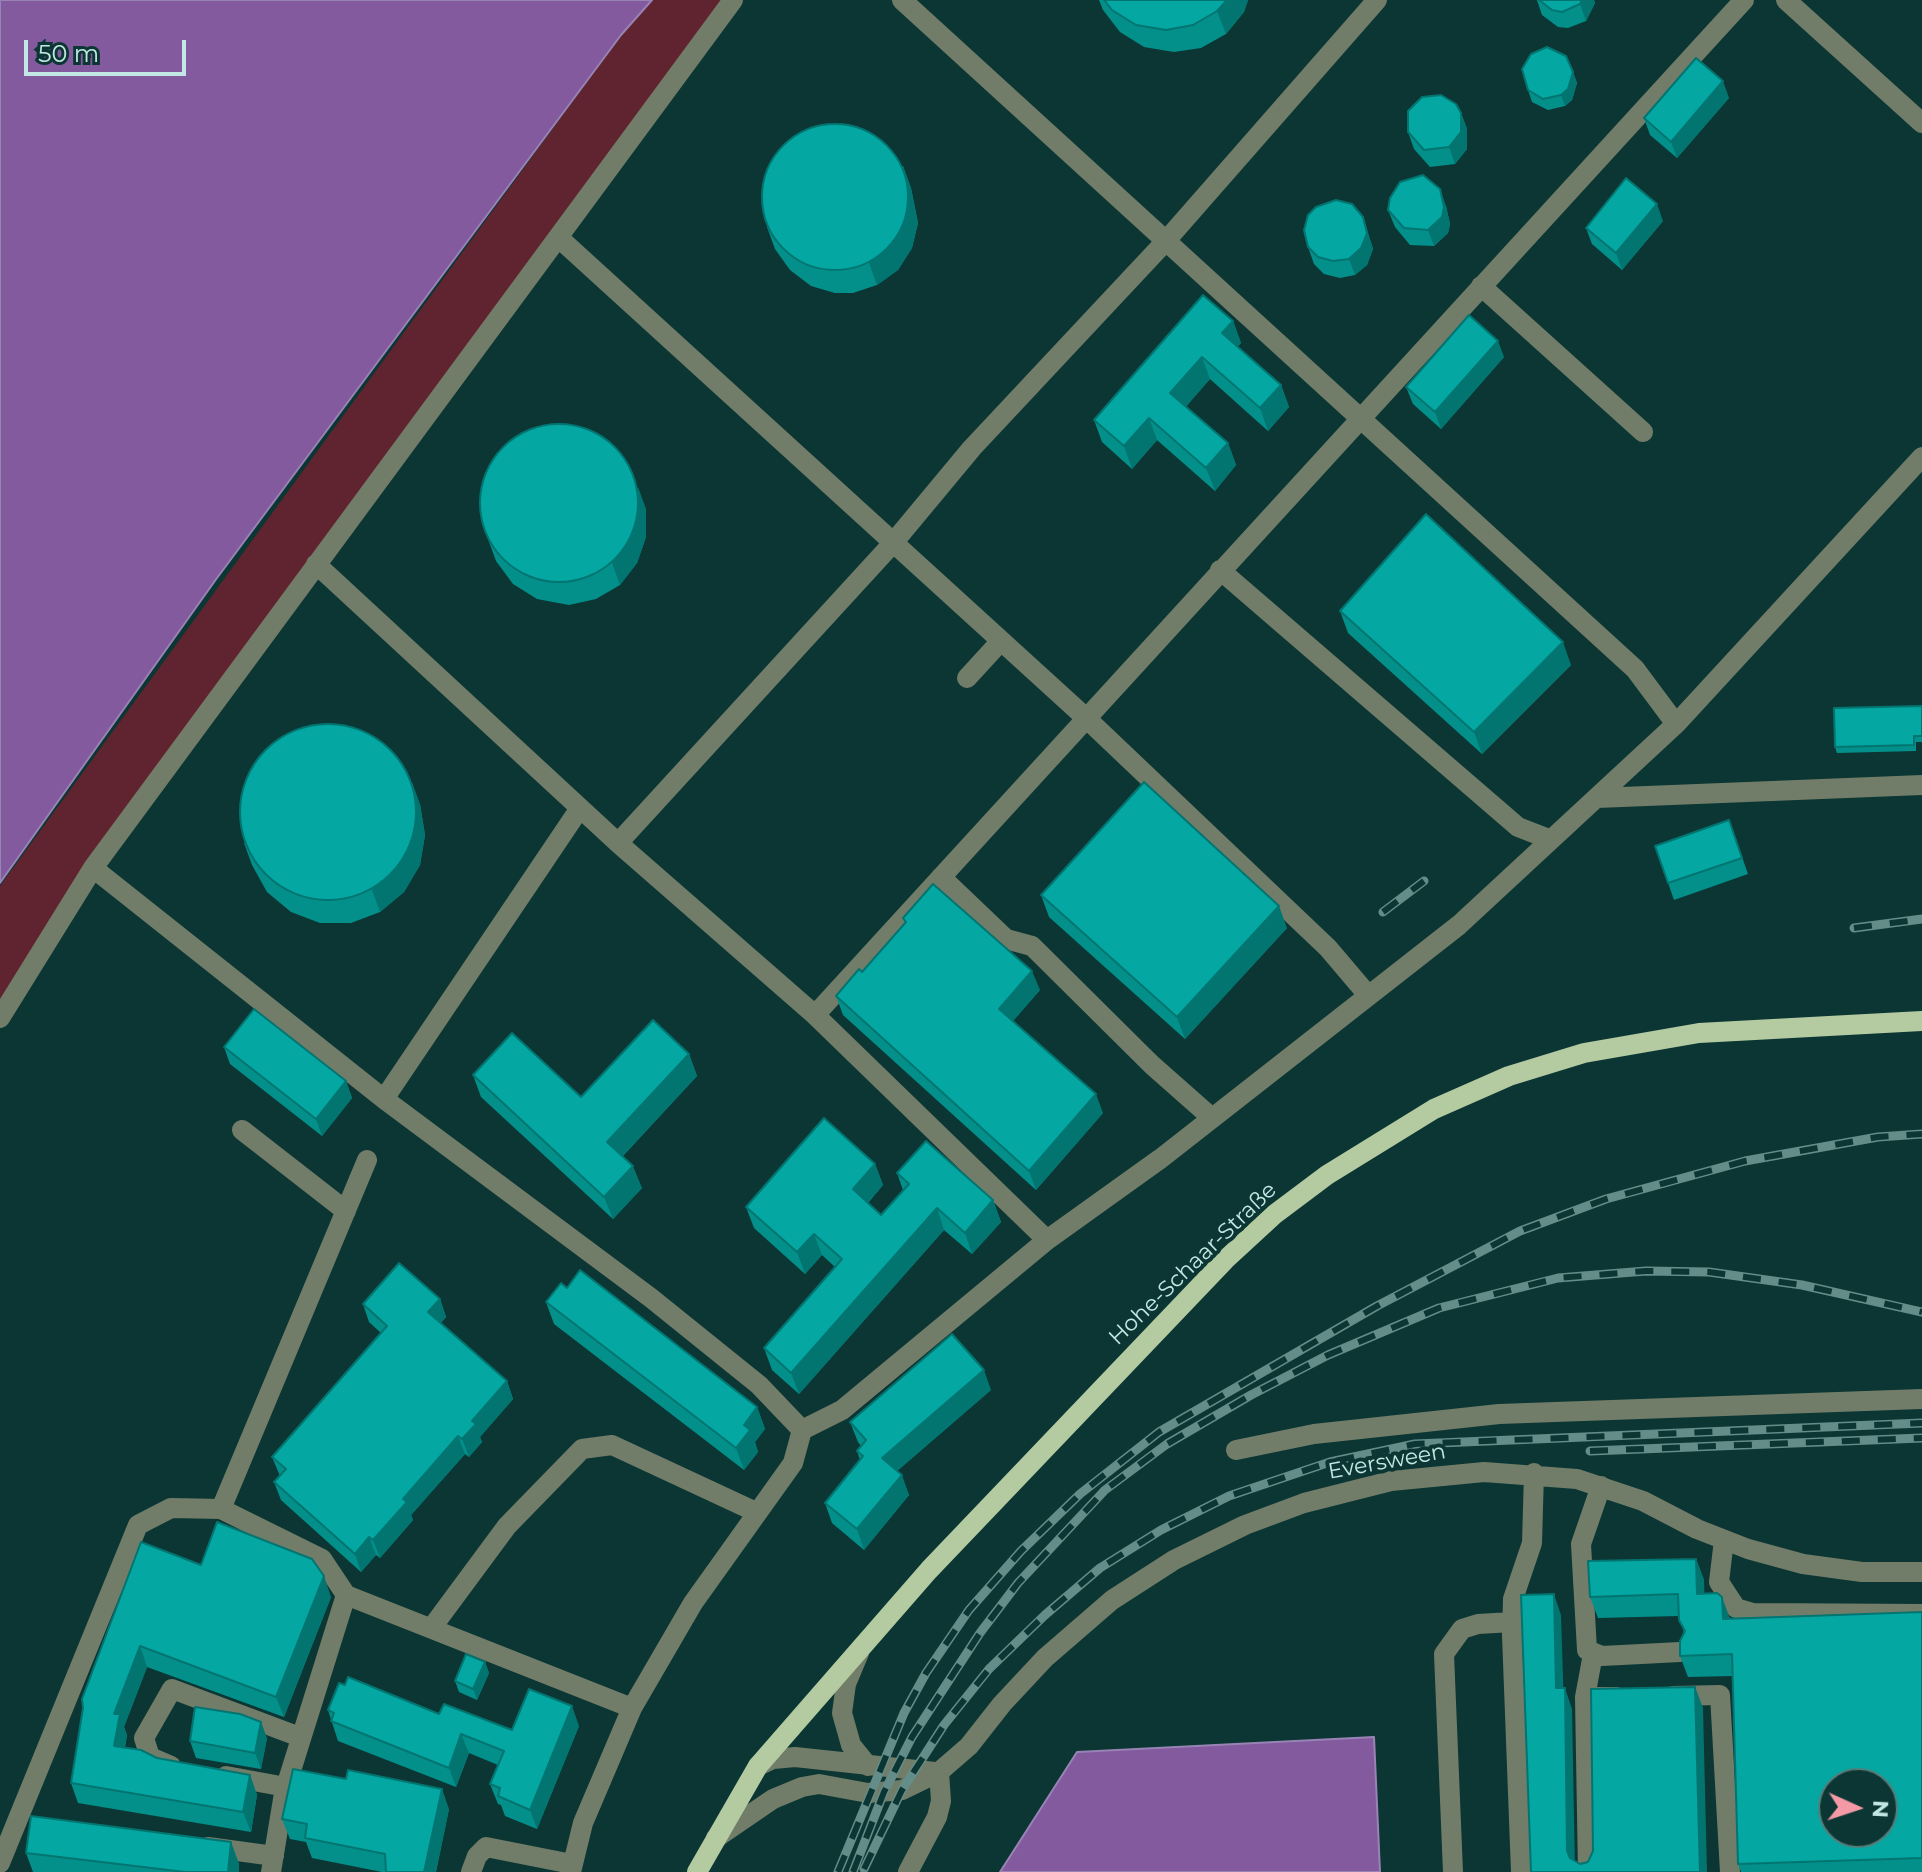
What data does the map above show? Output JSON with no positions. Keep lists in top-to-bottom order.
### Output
{
  "streets": {
    "main road": ["Hohe-Schaar-Straße"],
    "street": ["Eversween"]
  },
  "crossings": [
    ["Hohe-Schaar-Straße", "Eversween"]
  ],
  "scale_bar": "50 m",
  "north": "right"
}
